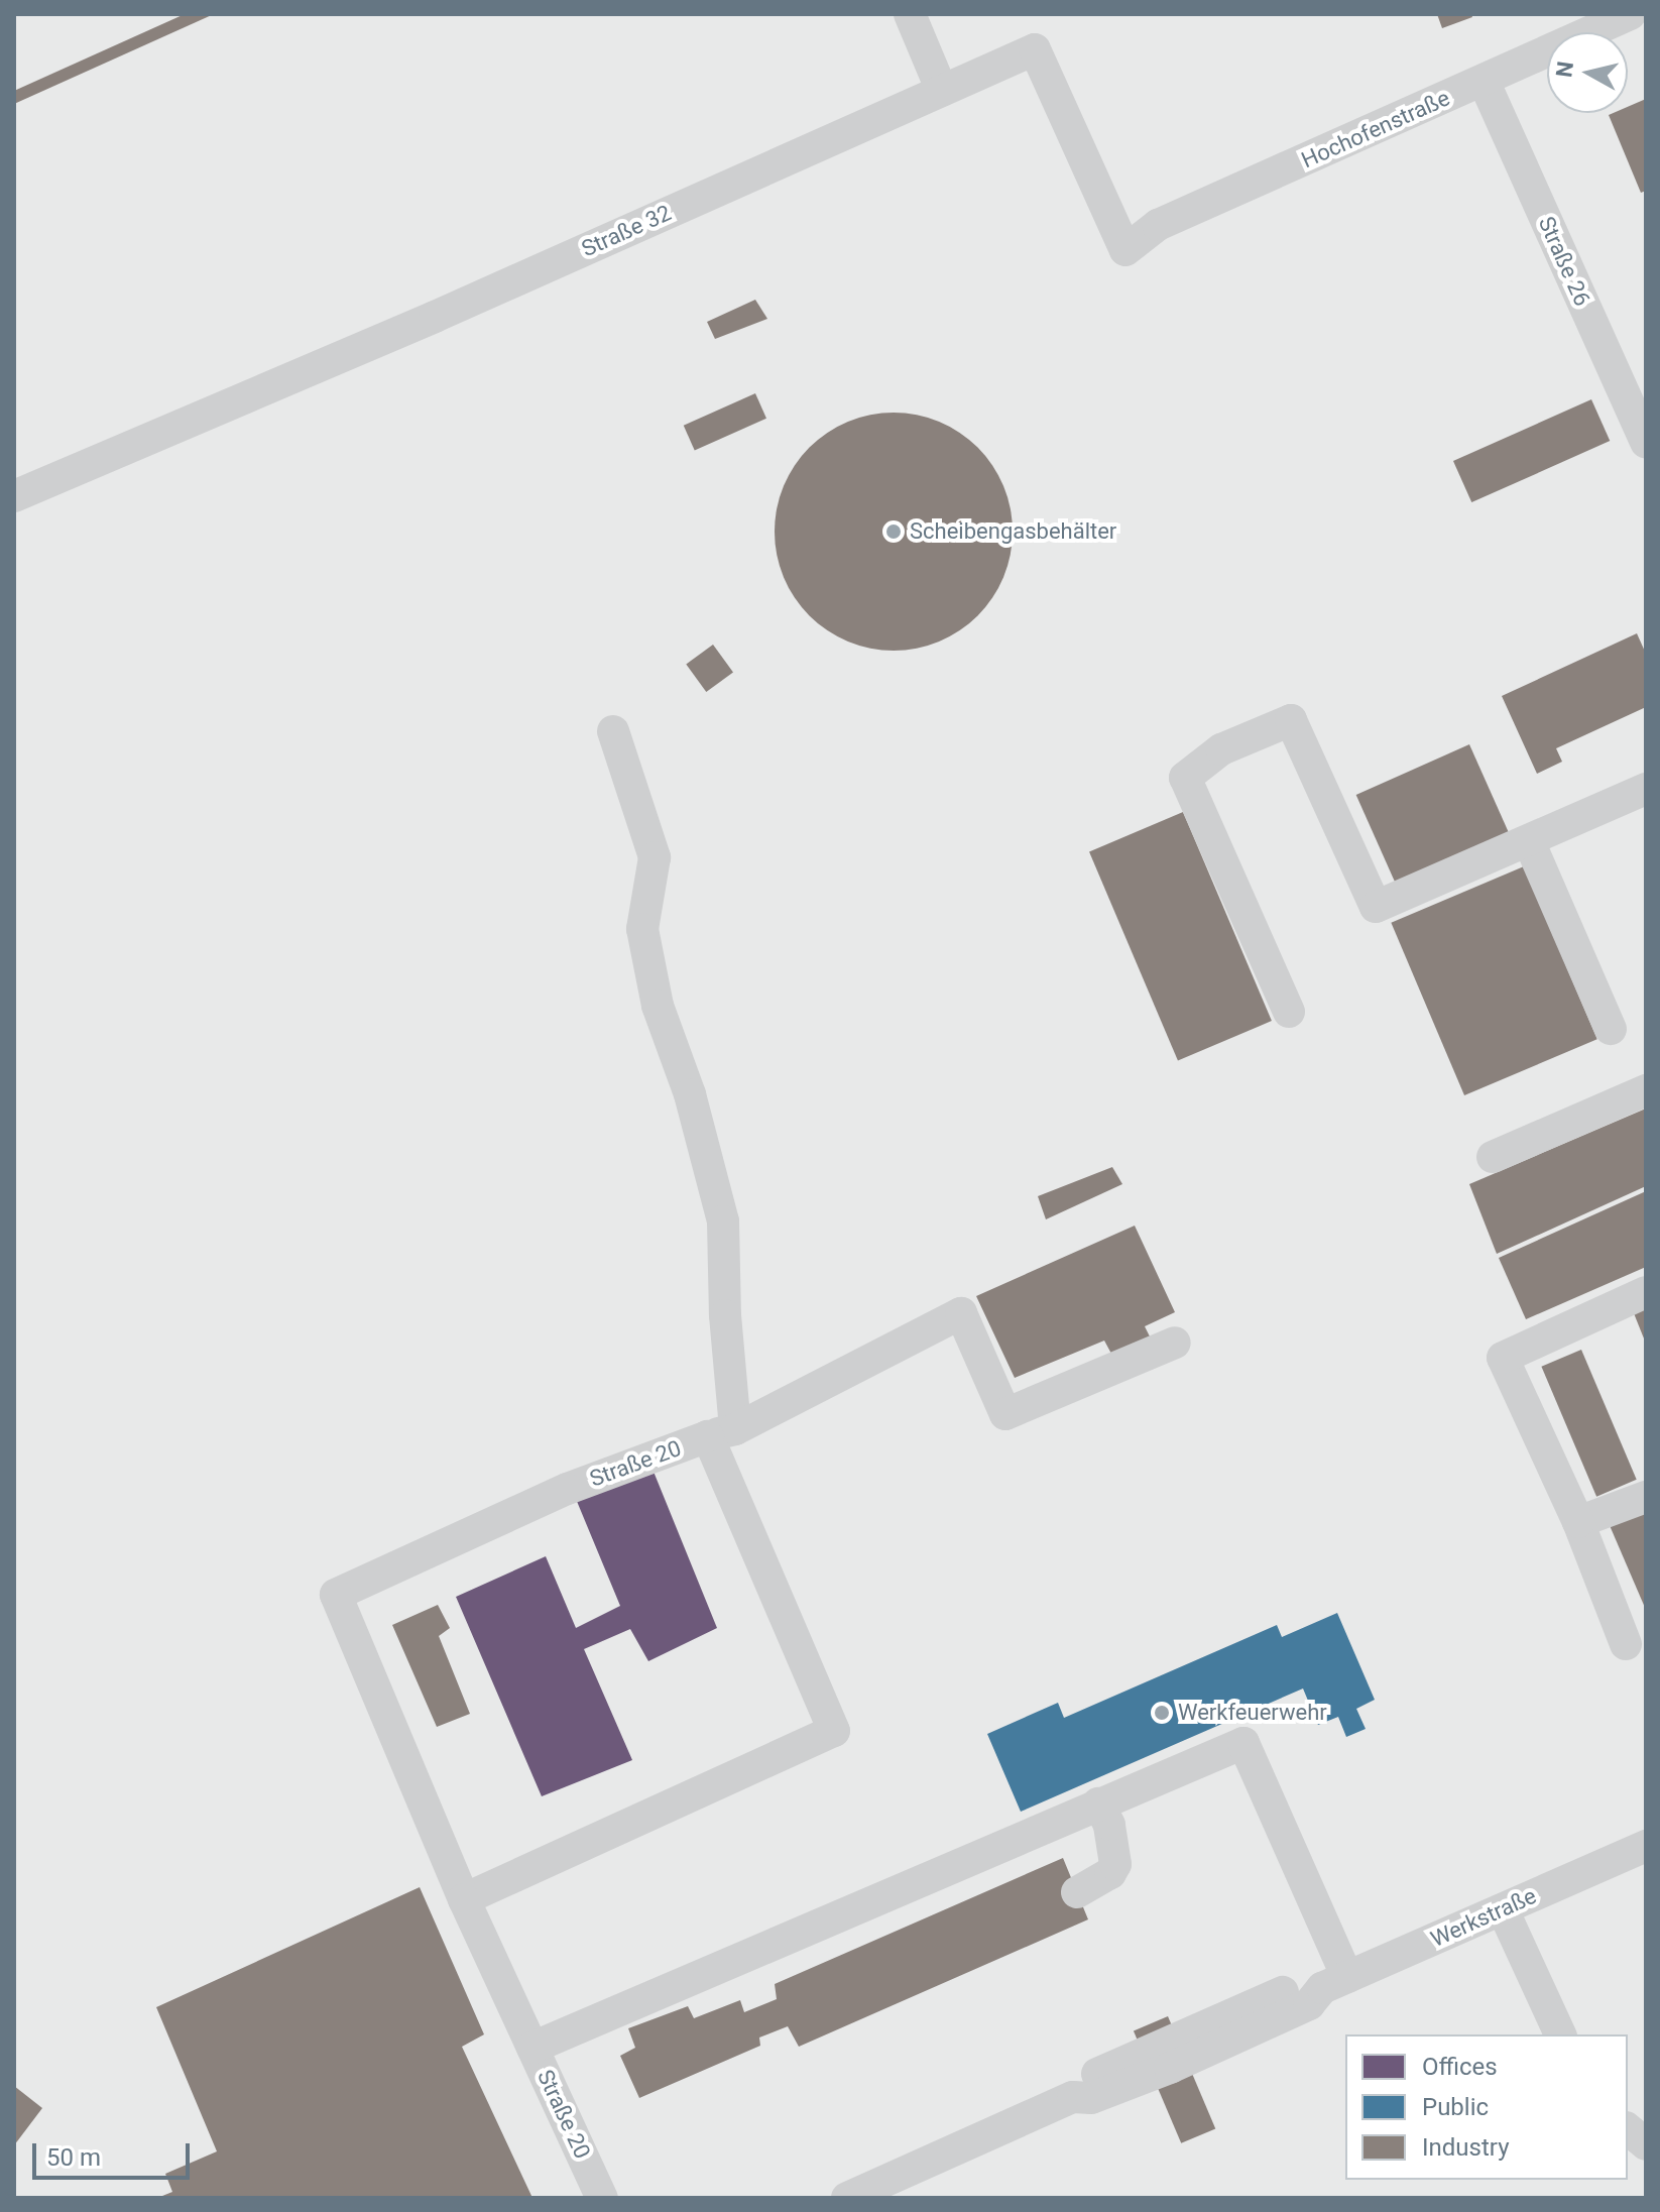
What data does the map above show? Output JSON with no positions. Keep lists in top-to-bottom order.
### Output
{
  "streets": {
    "street": [
      "Hochofenstraße",
      "Straße 32",
      "Straße 26",
      "Straße 20",
      "Werkstraße"
    ]
  },
  "crossings": [
    ["Hochofenstraße", "Straße 32"],
    ["Hochofenstraße", "Straße 26"]
  ],
  "places": ["Scheibengasbehälter", "Werkfeuerwehr"],
  "legend": ["Offices", "Public", "Industry"],
  "scale_bar": "50 m",
  "north": "left"
}
